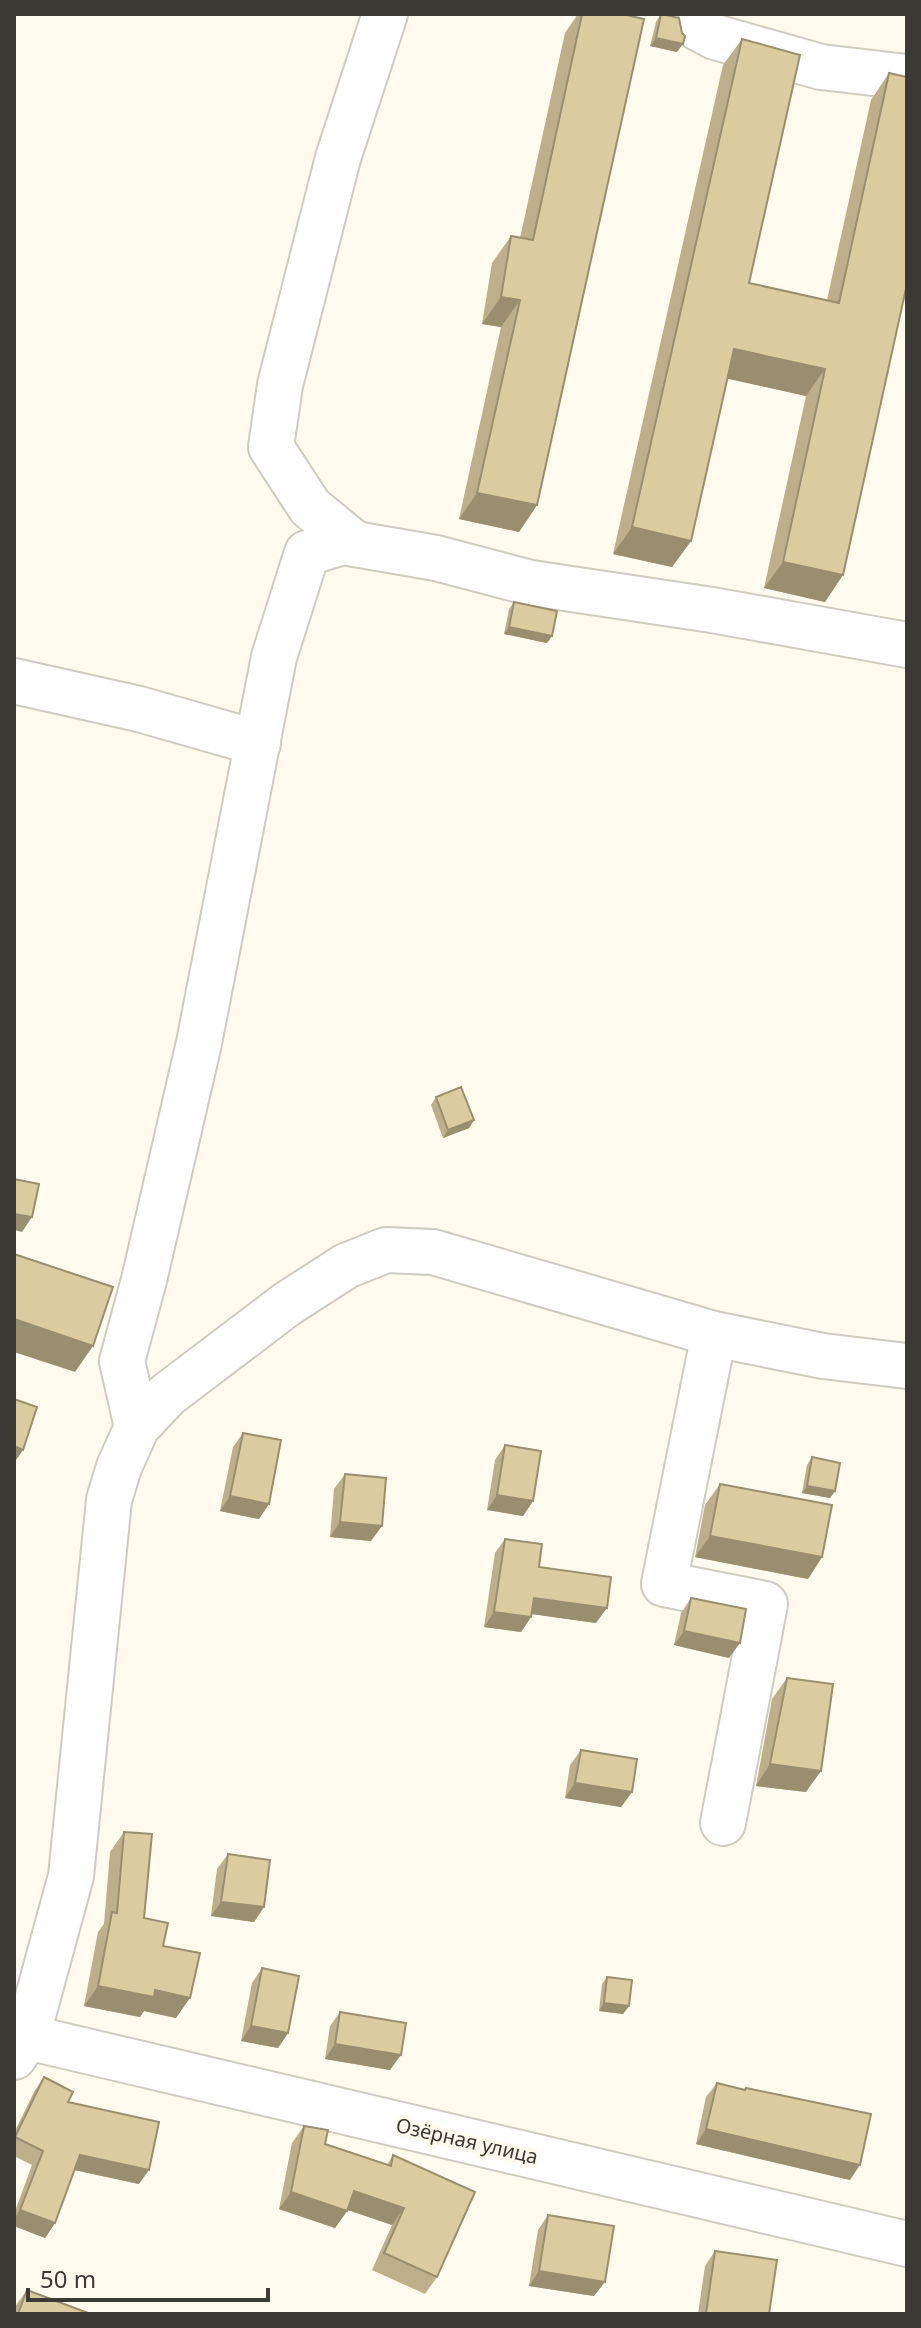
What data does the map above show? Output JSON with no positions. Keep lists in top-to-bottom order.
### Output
{
  "streets": {
    "street": ["Озёрная улица"]
  },
  "scale_bar": "50 m"
}
